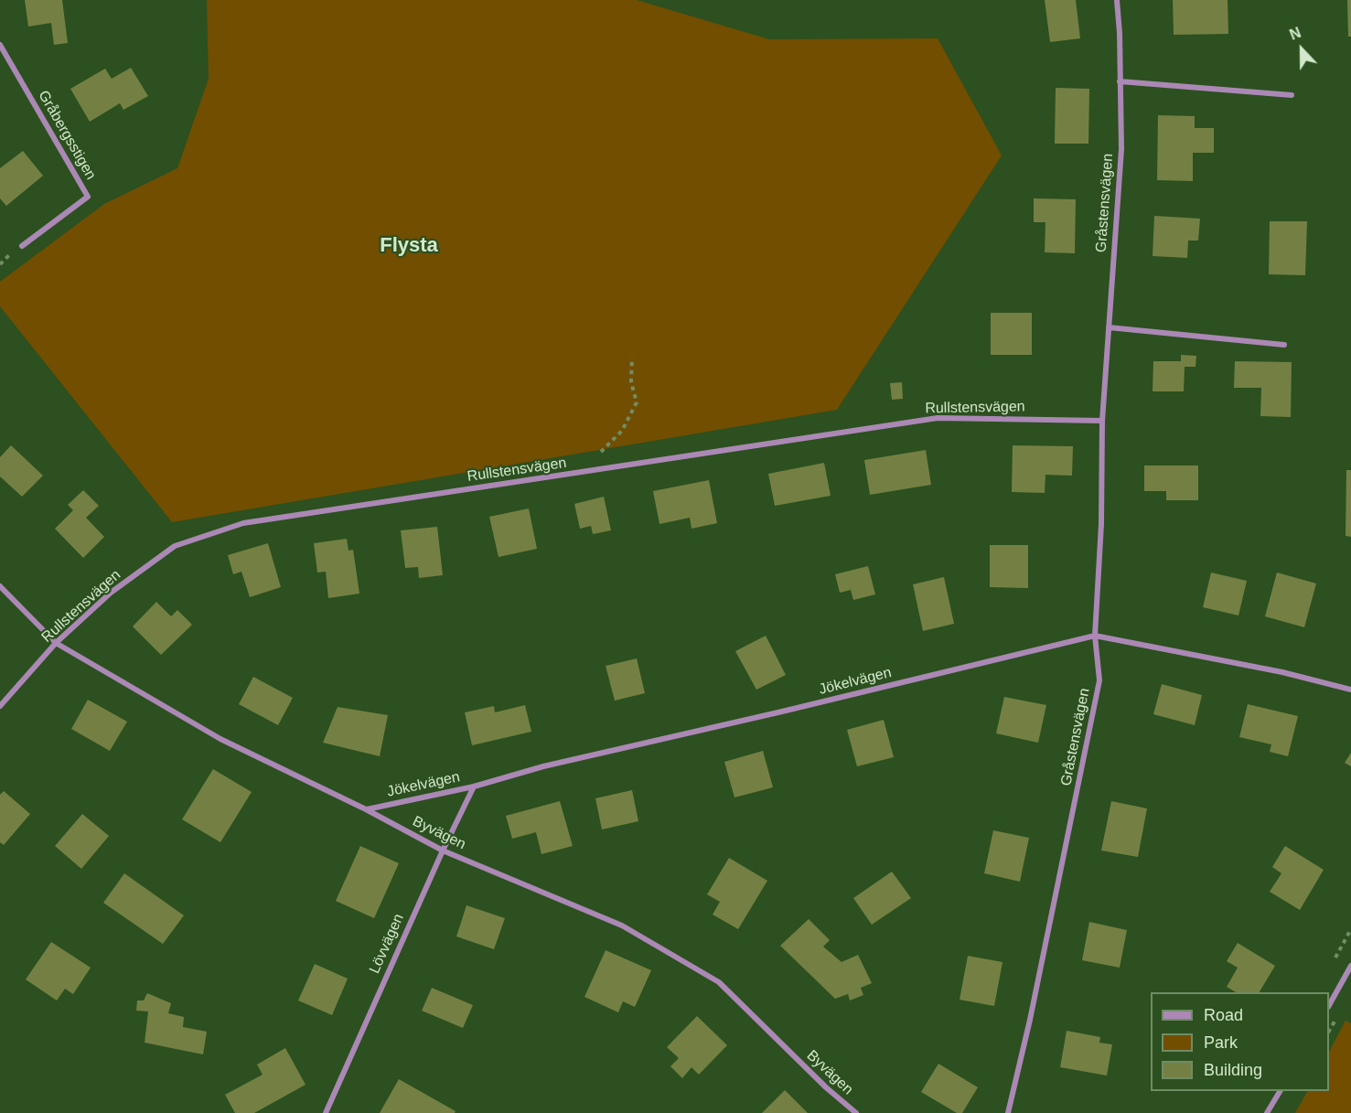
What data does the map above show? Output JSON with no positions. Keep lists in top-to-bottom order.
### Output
{
  "streets": {
    "street": [
      "Gråbergsstigen",
      "Gråstensvägen",
      "Rullstensvägen",
      "Jökelvägen",
      "Byvägen",
      "Lövvägen"
    ]
  },
  "crossings": [
    ["Gråstensvägen", "Rullstensvägen"],
    ["Gråstensvägen", "Jökelvägen"],
    ["Rullstensvägen", "Byvägen"],
    ["Jökelvägen", "Byvägen"],
    ["Jökelvägen", "Lövvägen"],
    ["Byvägen", "Lövvägen"]
  ],
  "districts": ["Flysta"],
  "legend": ["Road", "Park", "Building"],
  "north": "top"
}
